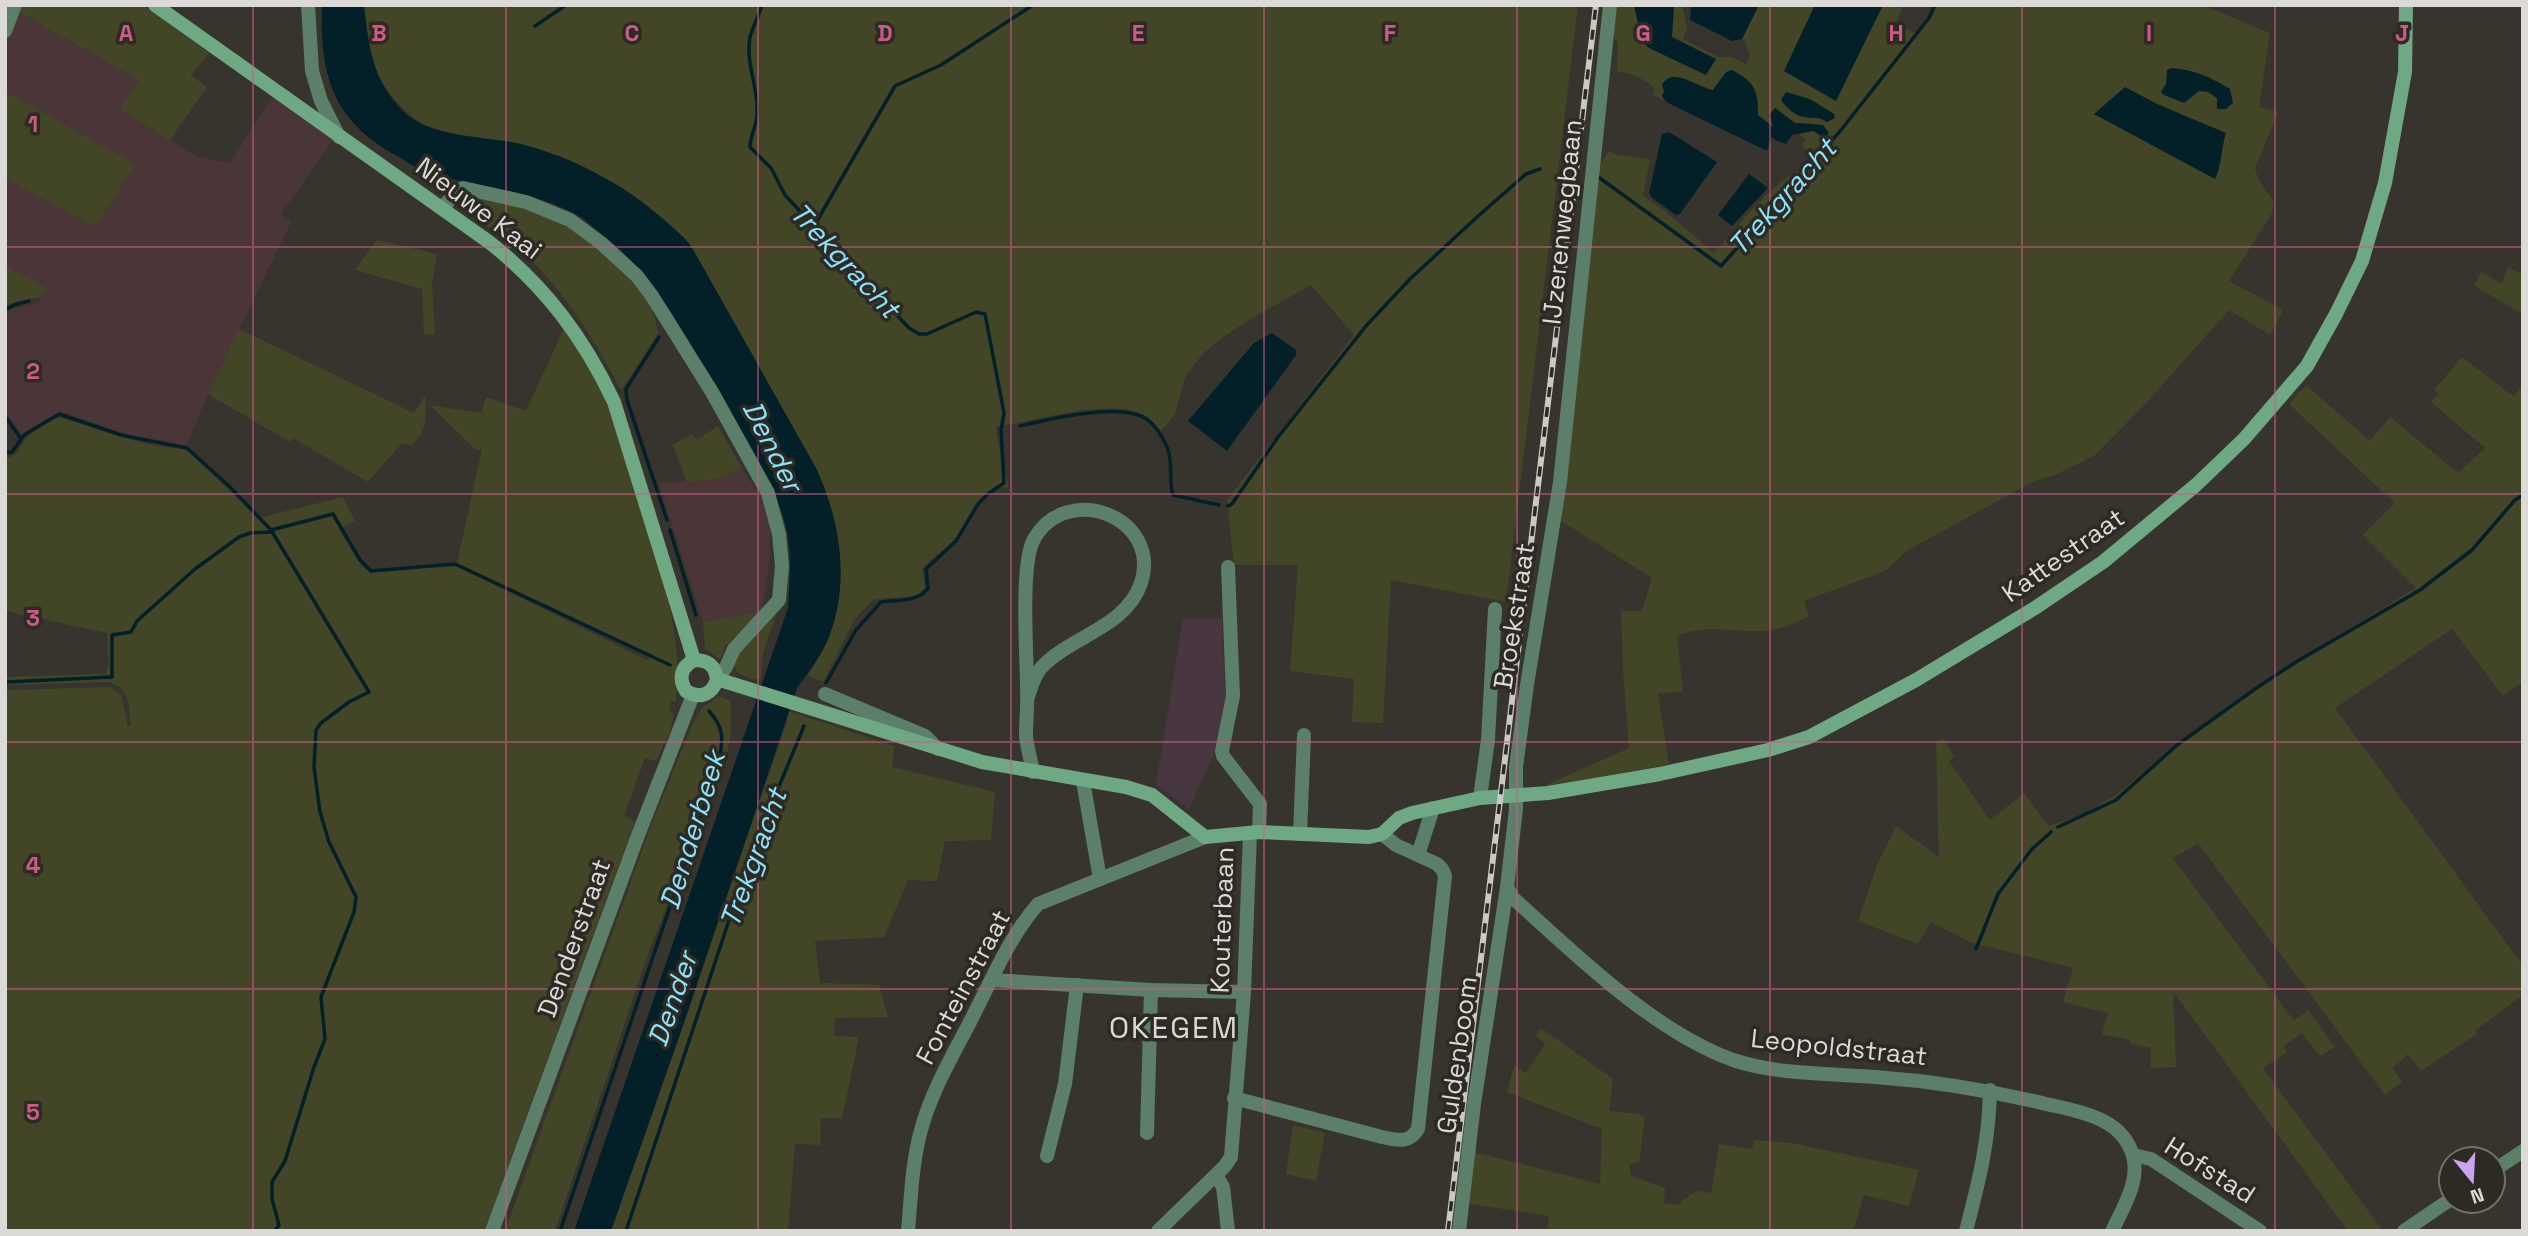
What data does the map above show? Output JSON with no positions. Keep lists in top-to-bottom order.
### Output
{
  "streets": {
    "main road": ["Nieuwe Kaai", "Kattestraat"],
    "street": [
      "IJzerenwegbaan",
      "Broekstraat",
      "Kouterbaan",
      "Denderstraat",
      "Fonteinstraat",
      "Leopoldstraat",
      "Guldenboom",
      "Hofstad"
    ]
  },
  "crossings": [
    ["Nieuwe Kaai", "Denderstraat"],
    ["IJzerenwegbaan", "Broekstraat"],
    ["Kattestraat", "Broekstraat"],
    ["Leopoldstraat", "Guldenboom"],
    ["Leopoldstraat", "Hofstad"]
  ],
  "districts": ["OKEGEM"],
  "water": ["Trekgracht", "Dender", "Denderbeek"],
  "north": "bottom",
  "grid": {
    "columns": [
      "A",
      "B",
      "C",
      "D",
      "E",
      "F",
      "G",
      "H",
      "I",
      "J"
    ],
    "rows": [
      "1",
      "2",
      "3",
      "4",
      "5"
    ]
  }
}
